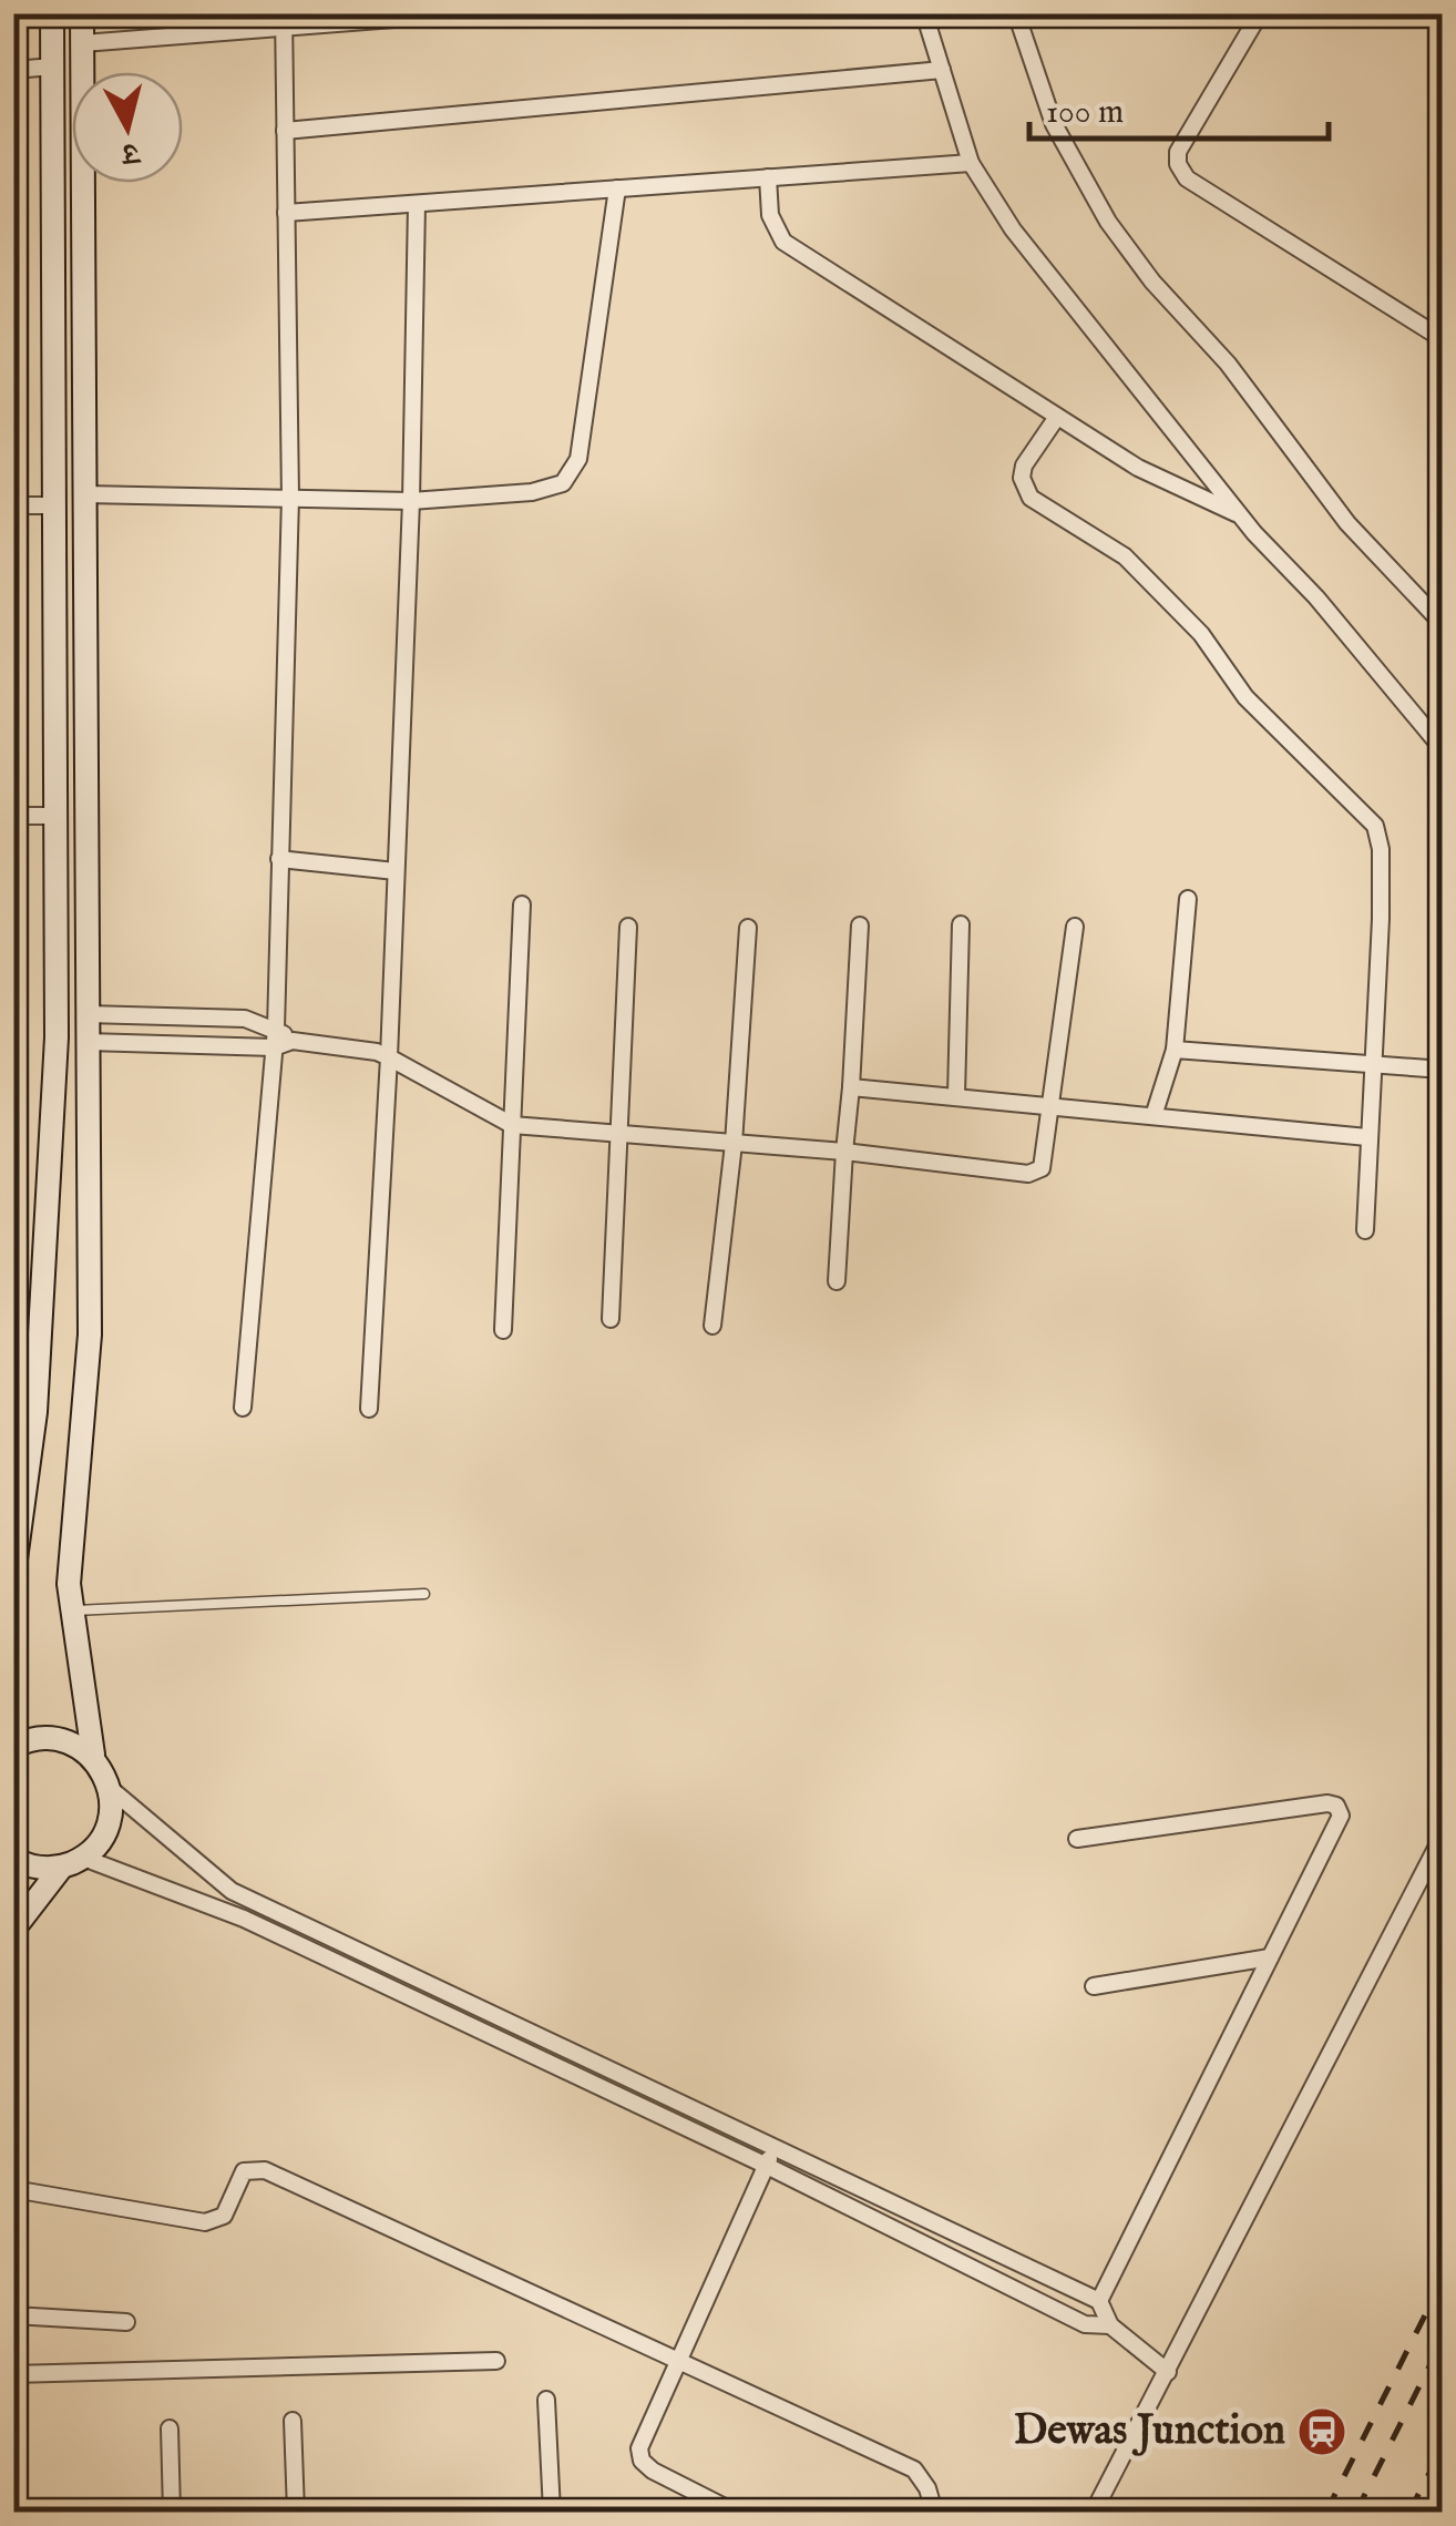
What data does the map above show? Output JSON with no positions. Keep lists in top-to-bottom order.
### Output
{
  "places": {
    "station": ["Dewas Junction"]
  },
  "scale_bar": "100 m",
  "north": "bottom"
}
